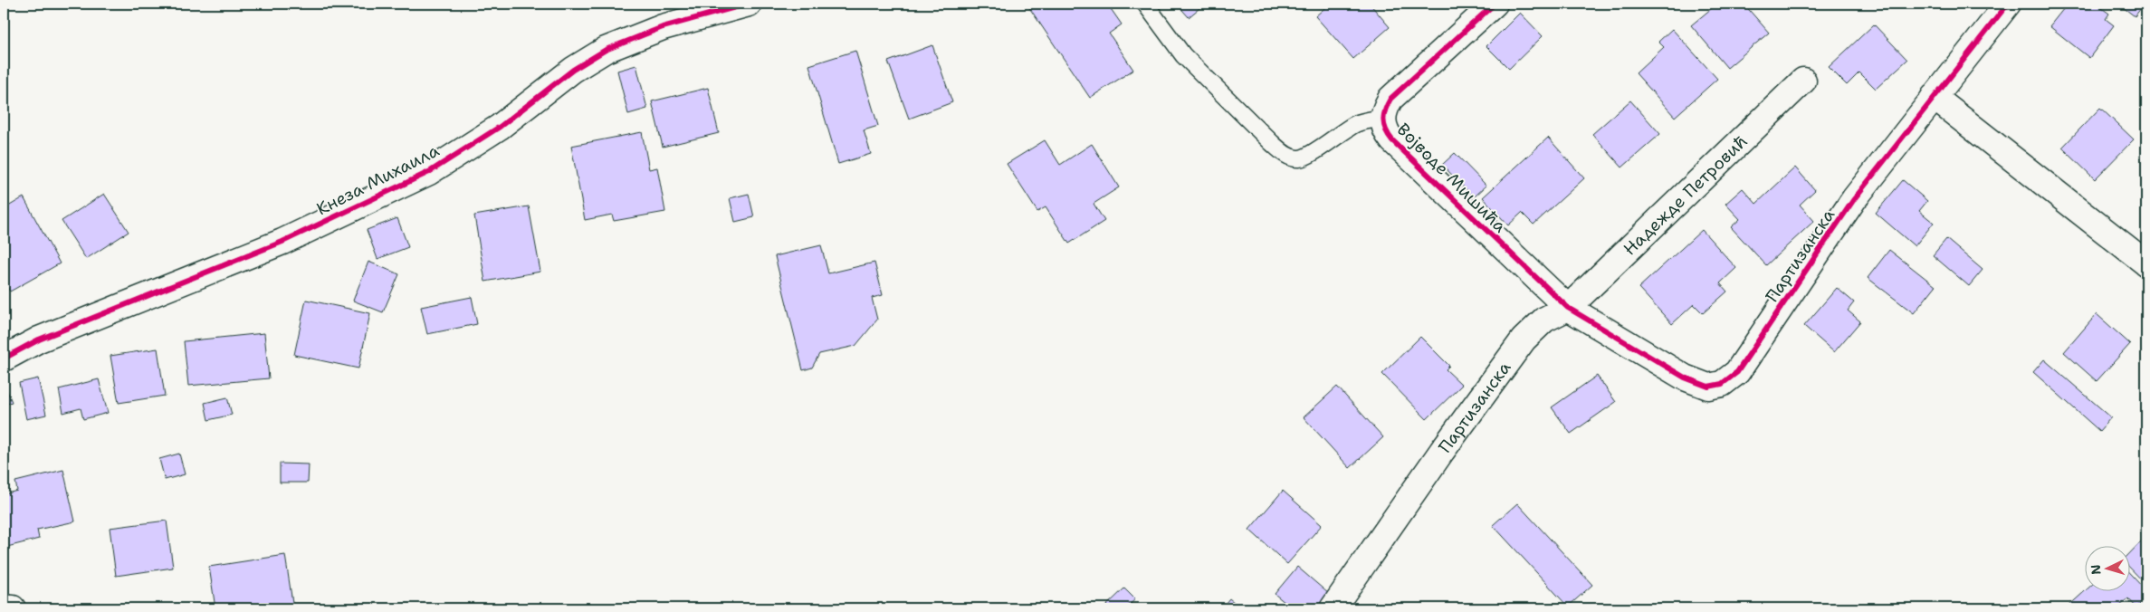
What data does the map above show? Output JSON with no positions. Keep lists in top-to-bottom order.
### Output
{
  "streets": {
    "street": [
      "Војводе Мишића",
      "Кнеза Михаила",
      "Надежде Петровић",
      "Партизанска"
    ]
  },
  "crossings": [
    ["Војводе Мишића", "Надежде Петровић"],
    ["Војводе Мишића", "Партизанска"],
    ["Надежде Петровић", "Партизанска"]
  ],
  "north": "left"
}
